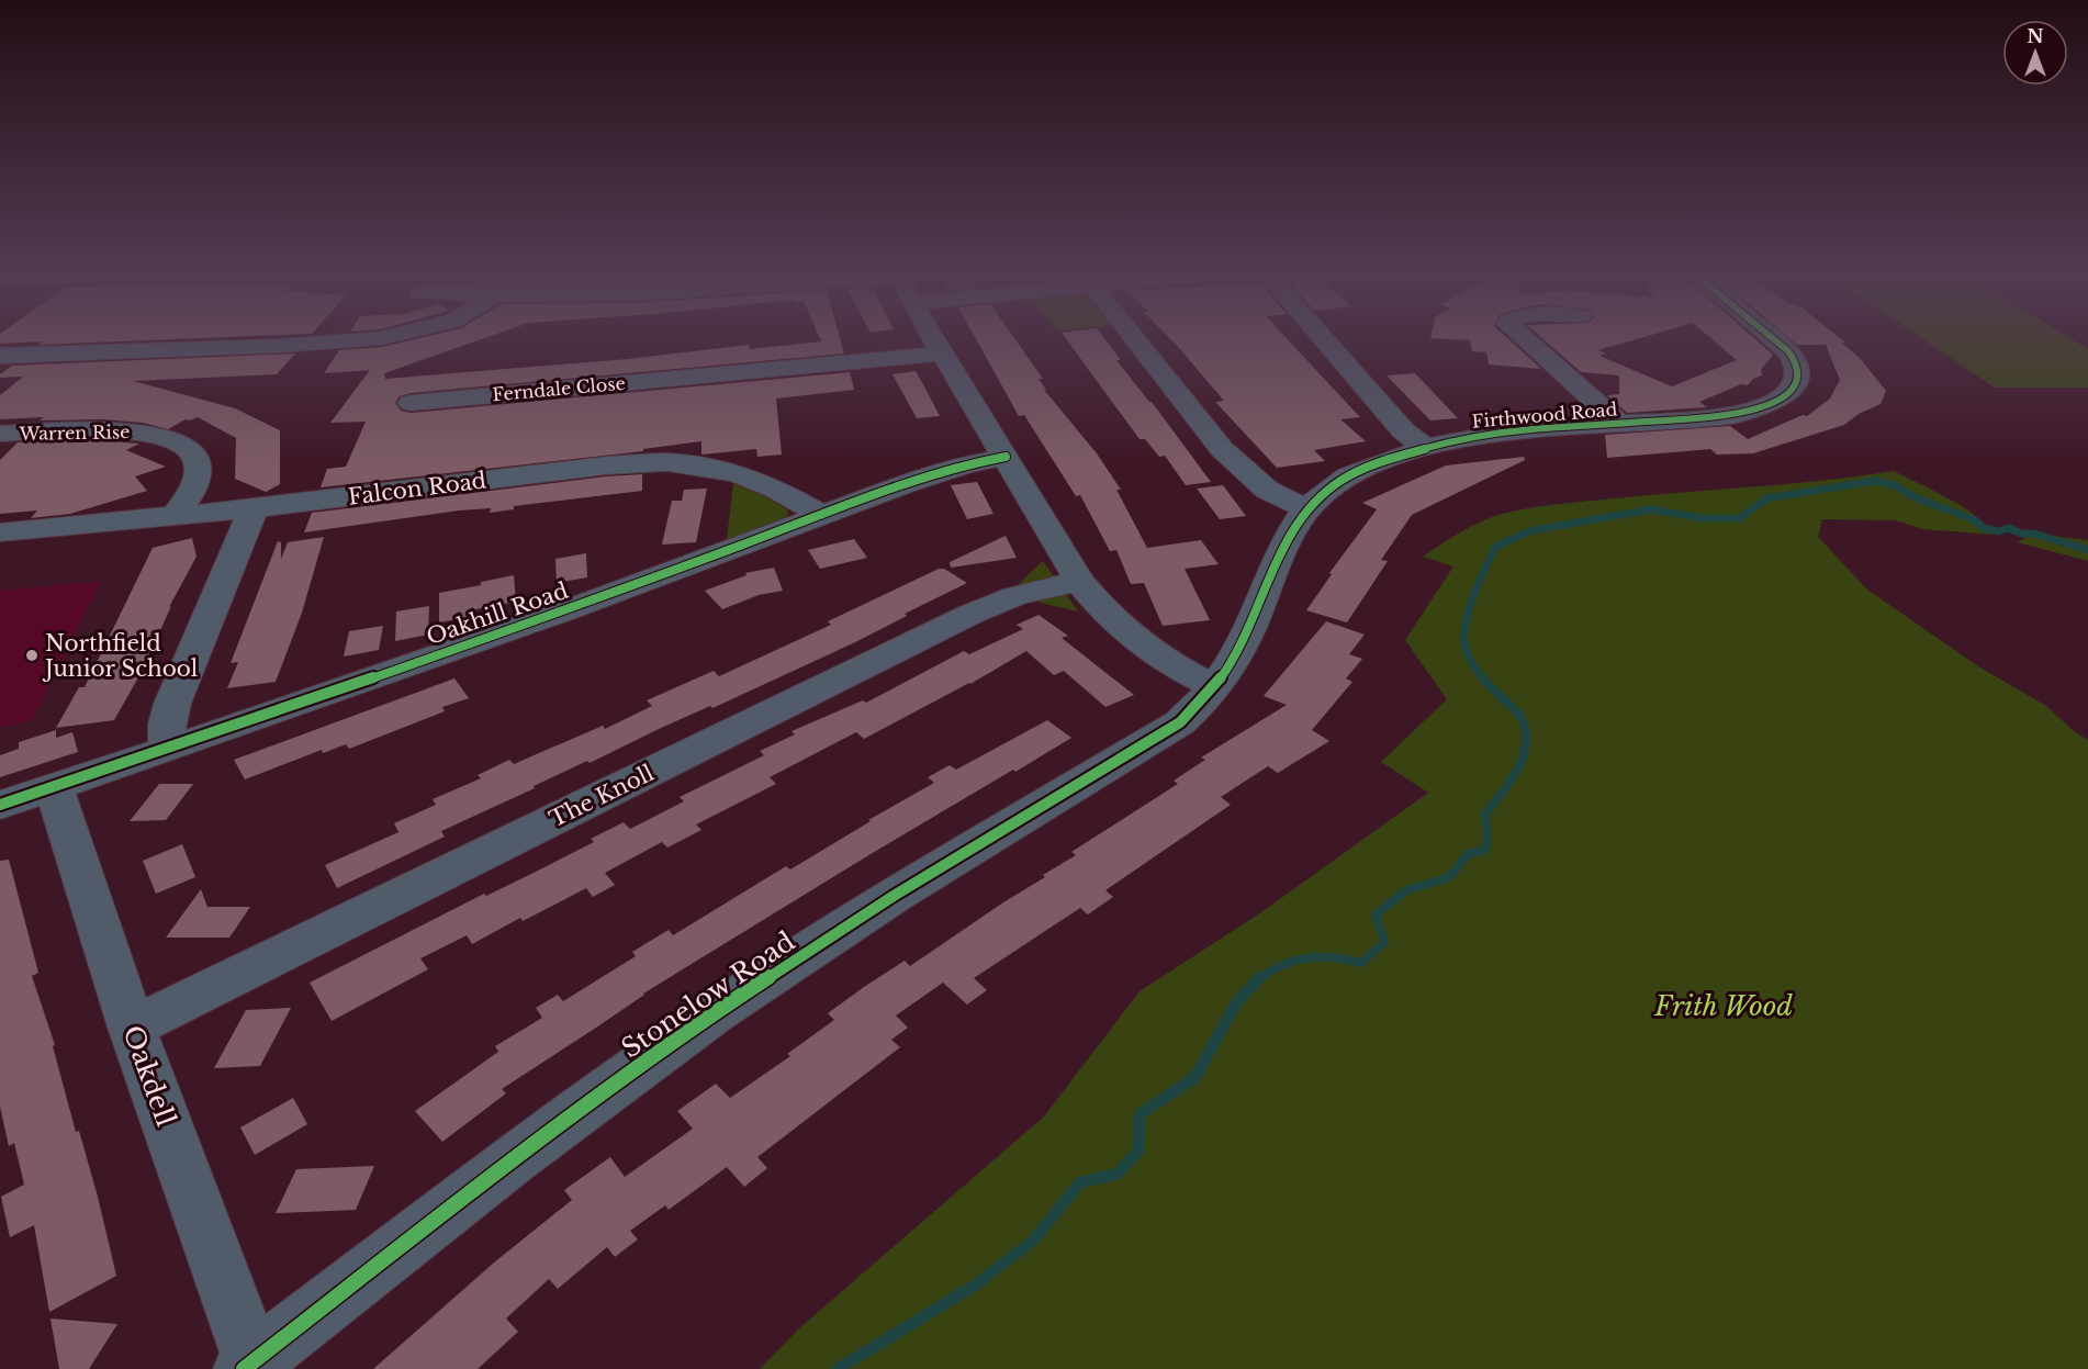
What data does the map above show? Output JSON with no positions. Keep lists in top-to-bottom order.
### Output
{
  "streets": {
    "street": [
      "Ferndale Close",
      "Firthwood Road",
      "Warren Rise",
      "Falcon Road",
      "Oakhill Road",
      "The Knoll",
      "Stonelow Road",
      "Oakdell"
    ]
  },
  "crossings": [
    ["Firthwood Road", "Stonelow Road"],
    ["Warren Rise", "Falcon Road"],
    ["Falcon Road", "Oakhill Road"],
    ["Oakhill Road", "Oakdell"],
    ["The Knoll", "Oakdell"],
    ["Stonelow Road", "Oakdell"]
  ],
  "parks": ["Frith Wood"],
  "places": ["Northfield Junior School"],
  "north": "top"
}
